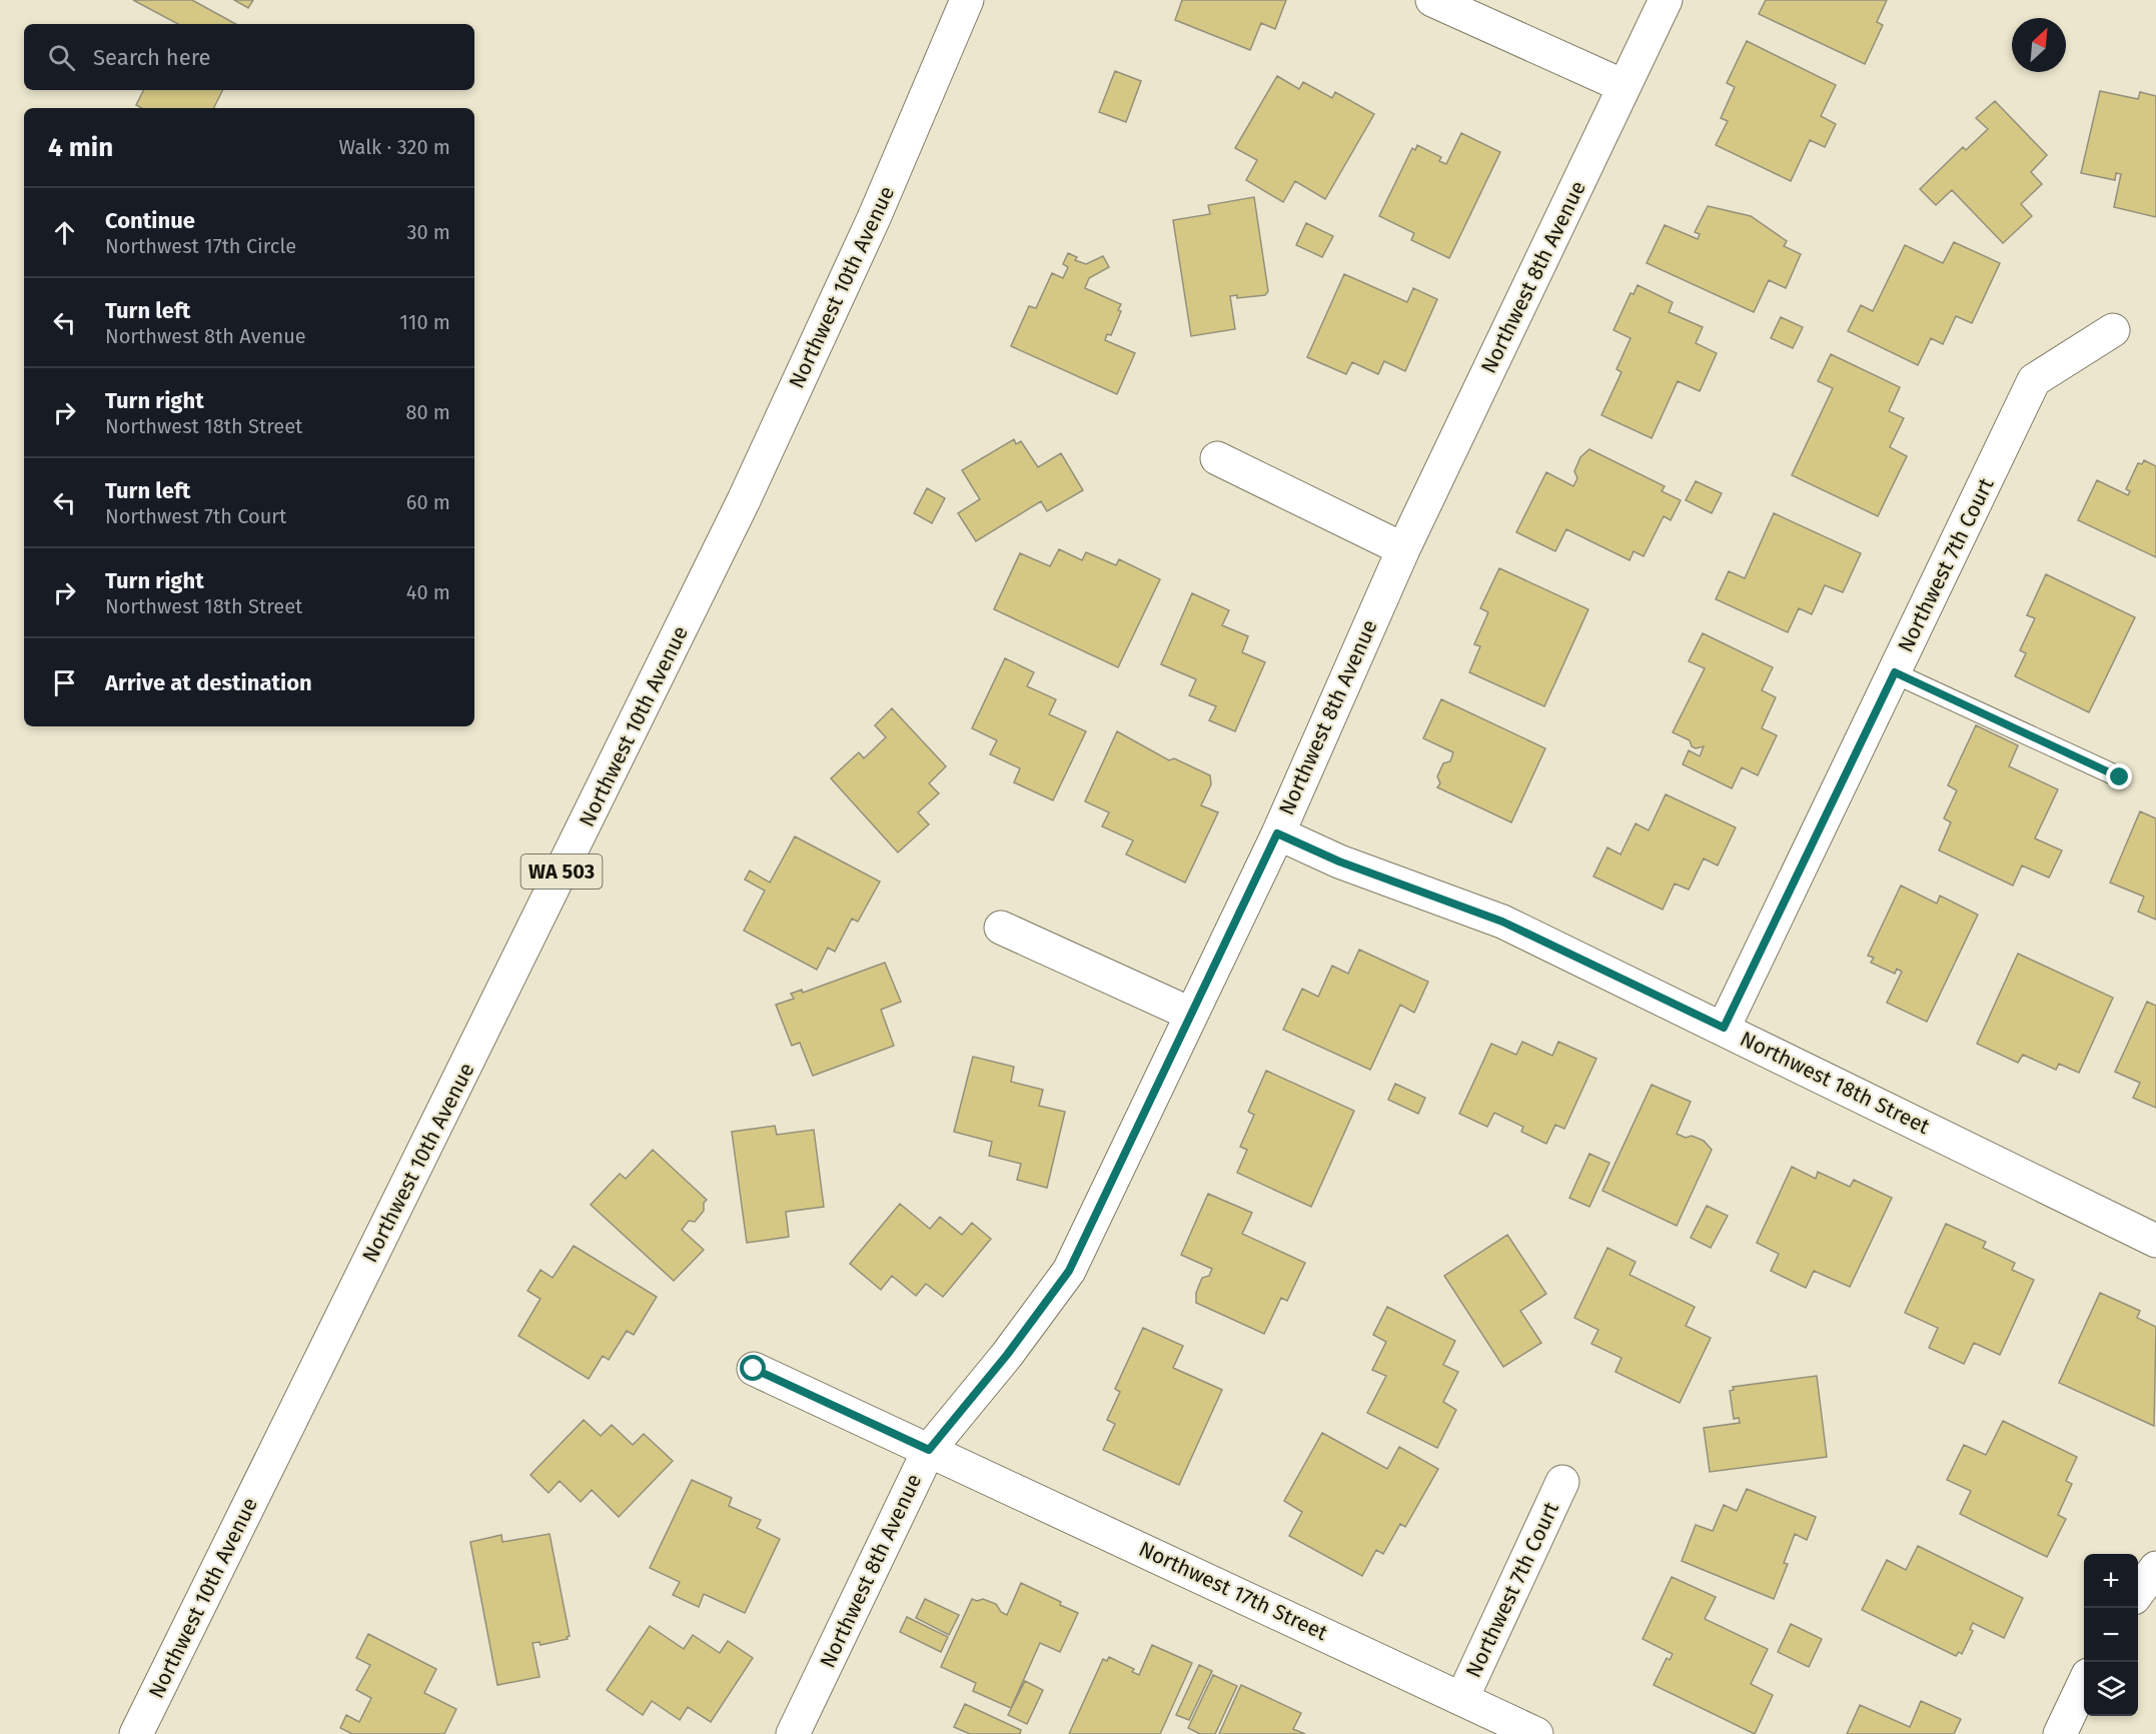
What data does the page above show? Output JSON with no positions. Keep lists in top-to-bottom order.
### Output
{
  "streets": {
    "street": [
      "Northwest 8th Avenue",
      "Northwest 10th Avenue",
      "Northwest 7th Court",
      "WA 503",
      "Northwest 18th Street",
      "Northwest 17th Street"
    ]
  },
  "crossings": [
    ["Northwest 8th Avenue", "Northwest 18th Street"],
    ["Northwest 8th Avenue", "Northwest 17th Street"],
    ["Northwest 7th Court", "Northwest 18th Street"],
    ["Northwest 7th Court", "Northwest 17th Street"]
  ],
  "north": "top right",
  "page": {
    "search": "Search here",
    "heading": ["4 min", "Walk · 320 m"],
    "list": [
      ["Continue", "Northwest 17th Circle", "30 m"],
      ["Turn left", "Northwest 8th Avenue", "110 m"],
      ["Turn right", "Northwest 18th Street", "80 m"],
      ["Turn left", "Northwest 7th Court", "60 m"],
      ["Turn right", "Northwest 18th Street", "40 m"],
      "Arrive at destination"
    ],
    "map_buttons": ["+", "−"]
  }
}
